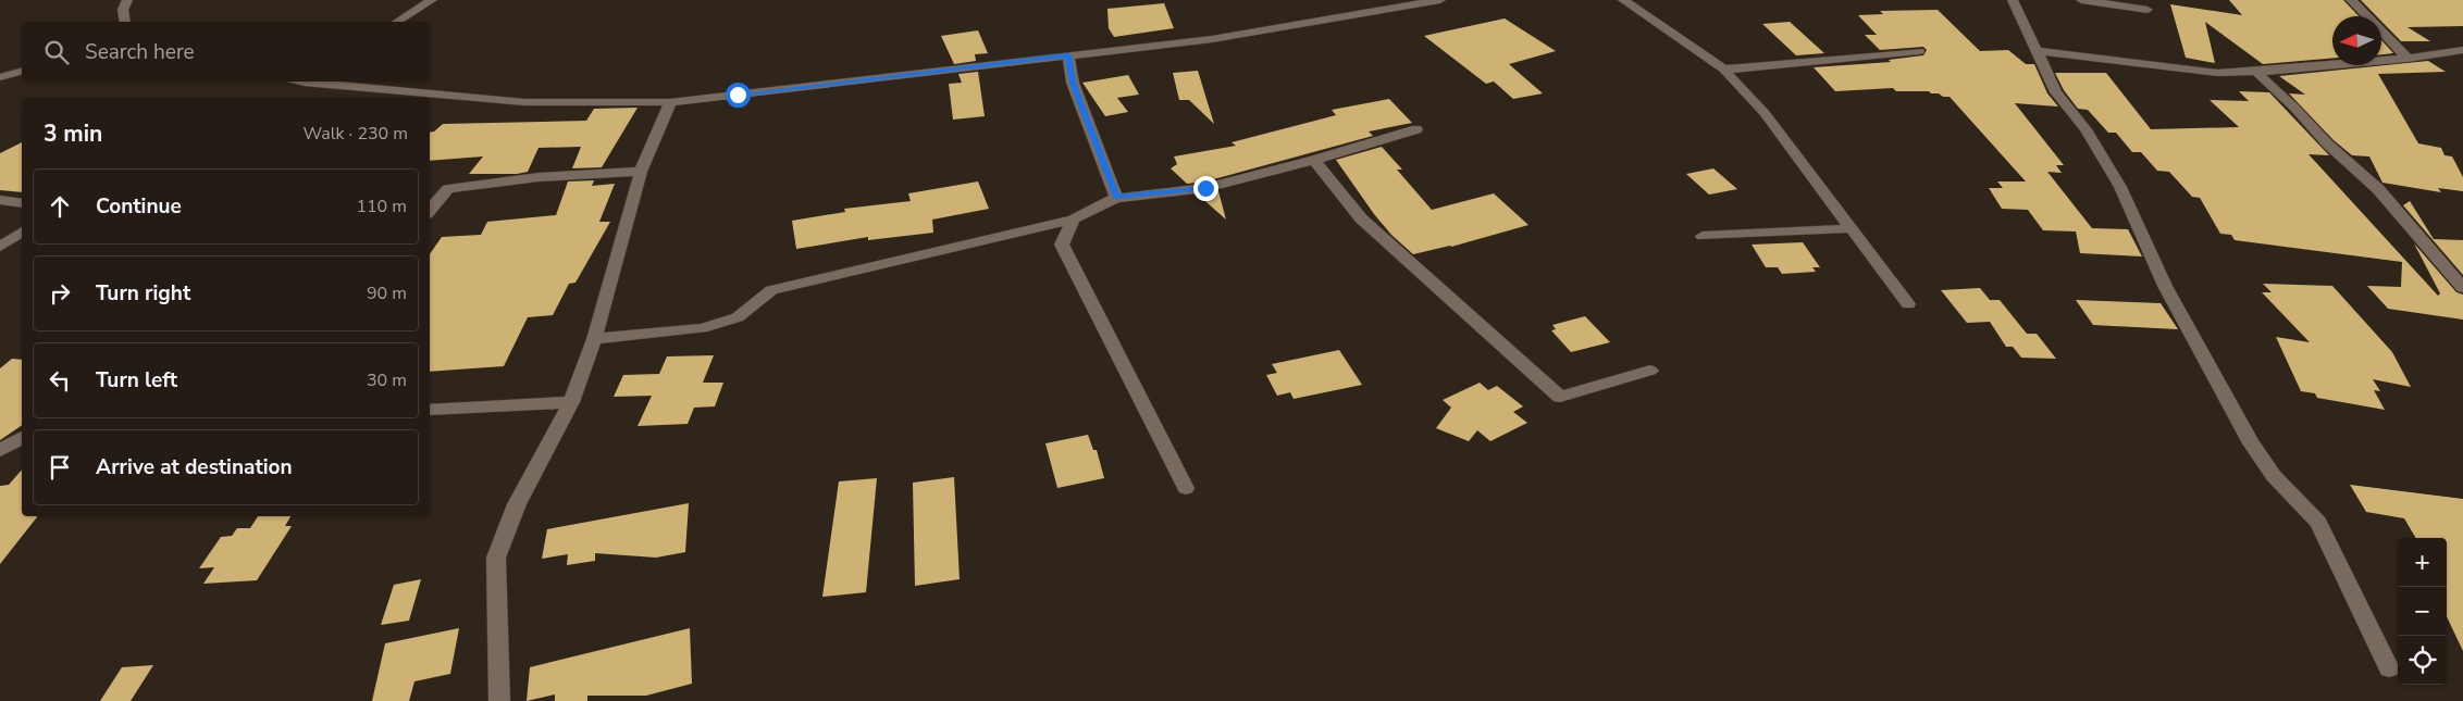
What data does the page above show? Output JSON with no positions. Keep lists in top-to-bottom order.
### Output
{
  "north": "left",
  "page": {
    "search": "Search here",
    "heading": ["3 min", "Walk · 230 m"],
    "list": [
      ["Continue", "110 m"],
      ["Turn right", "90 m"],
      ["Turn left", "30 m"],
      "Arrive at destination"
    ],
    "map_buttons": ["+", "−"]
  }
}
